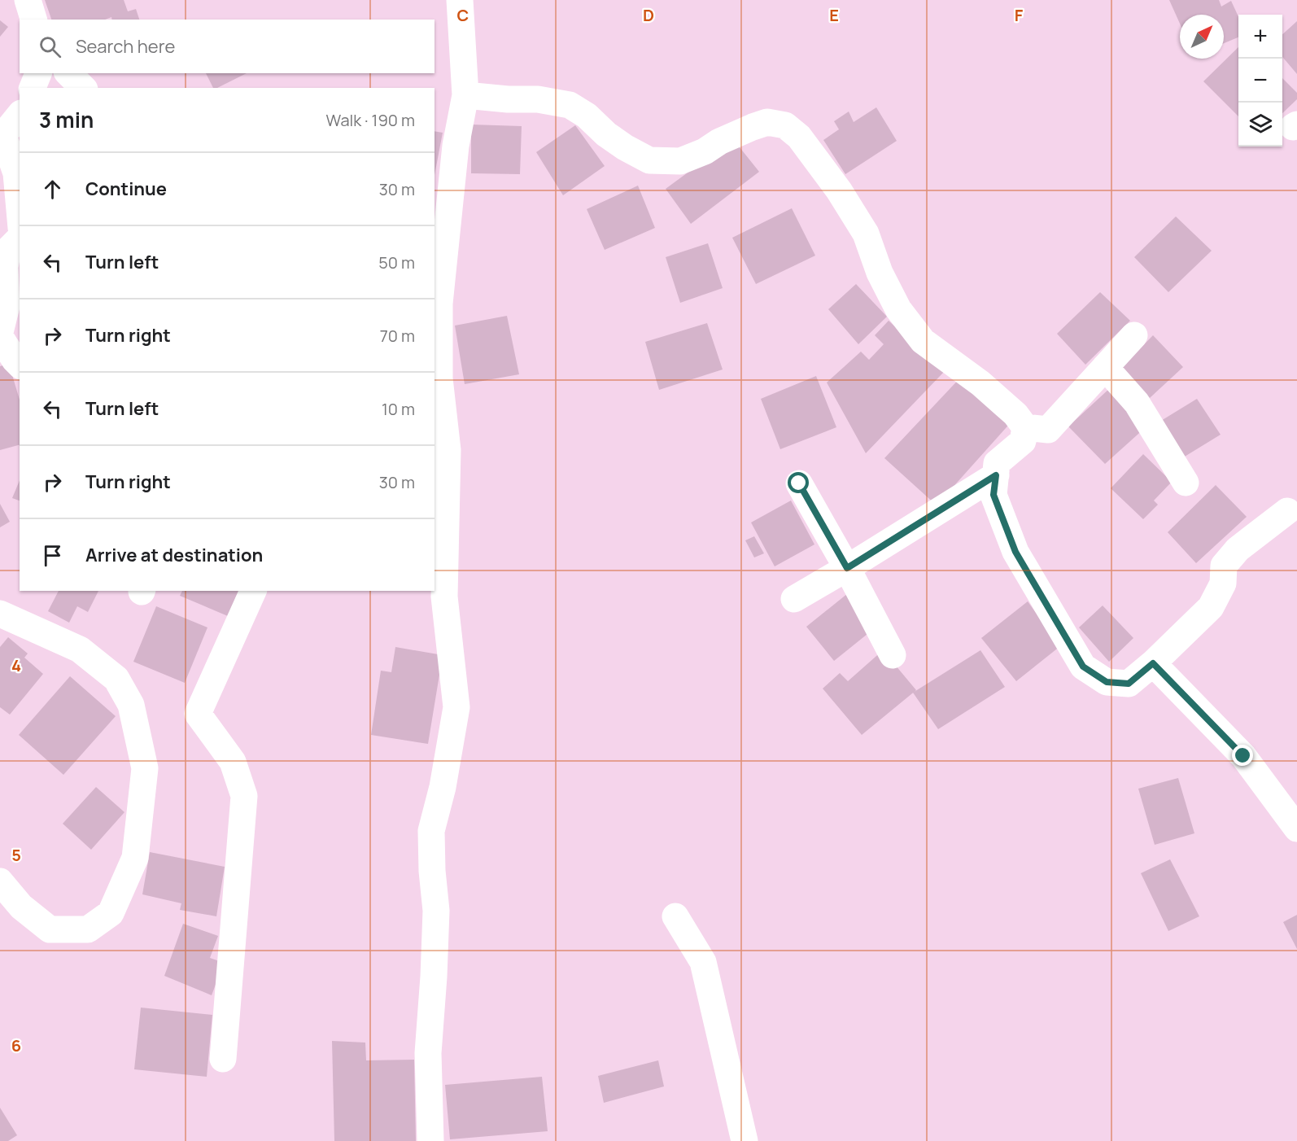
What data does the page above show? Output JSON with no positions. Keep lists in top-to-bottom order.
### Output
{
  "north": "top right",
  "page": {
    "map_buttons": ["+", "−"],
    "search": "Search here",
    "heading": ["3 min", "Walk · 190 m"],
    "list": [
      ["Continue", "30 m"],
      ["Turn left", "50 m"],
      ["Turn right", "70 m"],
      ["Turn left", "10 m"],
      ["Turn right", "30 m"],
      "Arrive at destination"
    ]
  },
  "grid": {
    "columns": [
      "C",
      "D",
      "E",
      "F"
    ],
    "rows": ["4", "5", "6"]
  }
}
